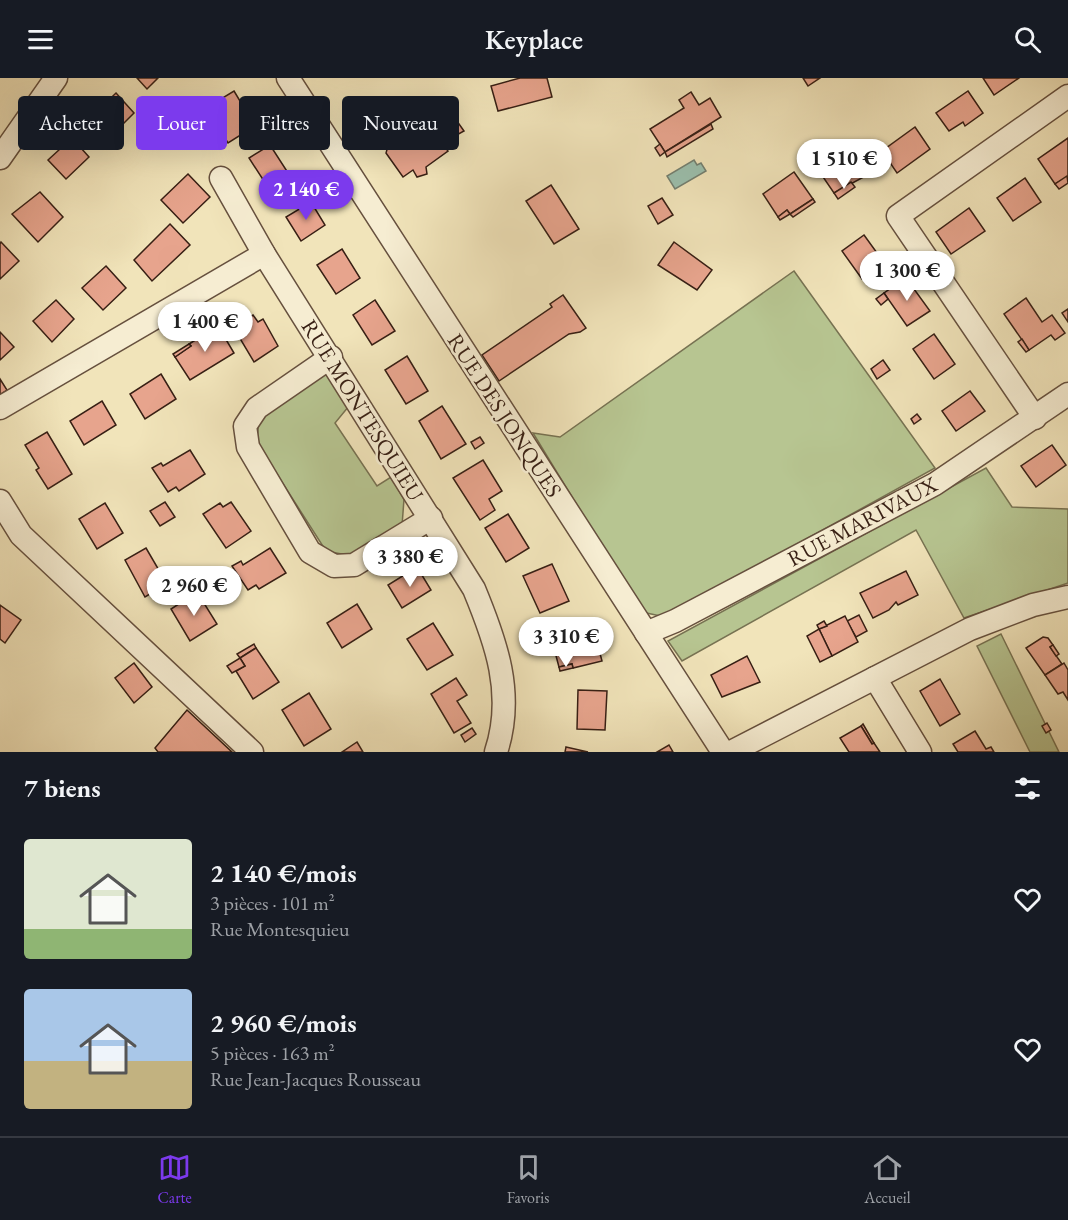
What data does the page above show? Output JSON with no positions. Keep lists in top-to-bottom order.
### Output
{
  "streets": {
    "street": ["RUE MONTESQUIEU", "RUE DES JONQUES", "RUE MARIVAUX"]
  },
  "crossings": [
    ["RUE DES JONQUES", "RUE MARIVAUX"]
  ],
  "page": {
    "header": "Keyplace",
    "chip": [
      "Acheter",
      "Louer",
      "Filtres",
      "Nouveau"
    ],
    "price": [
      "1 510 €",
      "2 140 €",
      "1 300 €",
      "1 400 €",
      "3 380 €",
      "2 960 €",
      "3 310 €"
    ],
    "heading": "7 biens",
    "list": [
      {
        "name": "2 140 €/mois",
        "note": "3 pièces · 101 m² · Rue Montesquieu"
      },
      {
        "name": "2 960 €/mois",
        "note": "5 pièces · 163 m² · Rue Jean-Jacques Rousseau"
      }
    ],
    "tabs": ["Carte", "Favoris", "Accueil"]
  }
}
